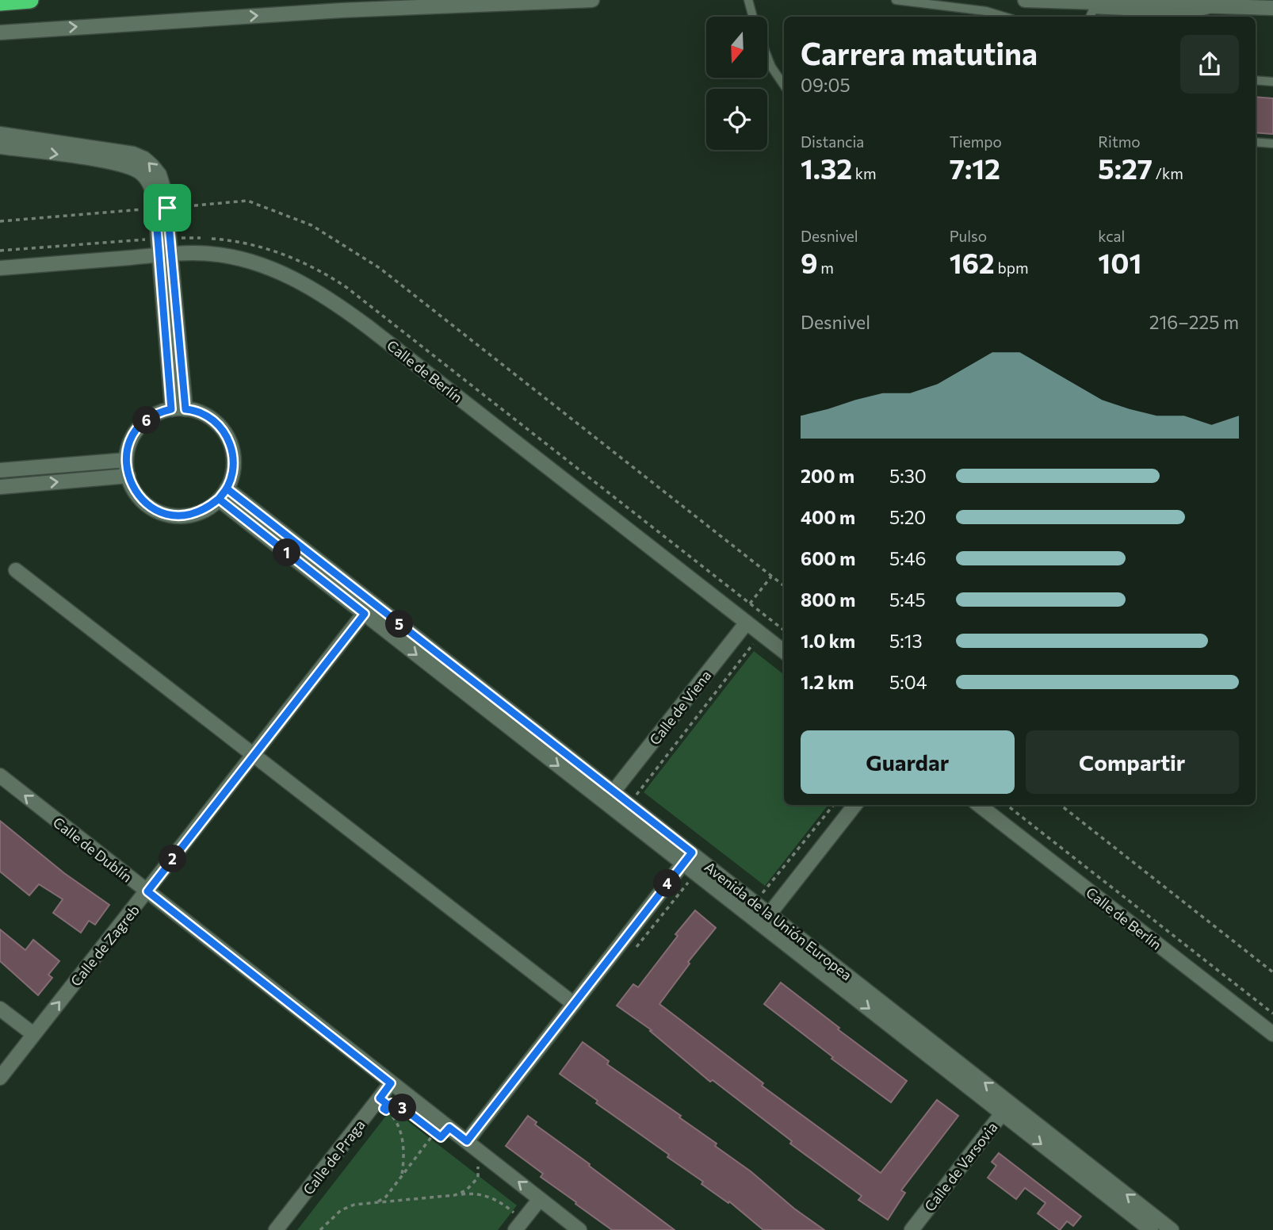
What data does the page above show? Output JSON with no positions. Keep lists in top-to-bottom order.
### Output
{
  "streets": {
    "street": [
      "Calle de Berlín",
      "Calle de Viena",
      "Calle de Dublín",
      "Avenida de la Unión Europea",
      "Calle de Zagreb",
      "Calle de Praga",
      "Calle de Varsovia"
    ]
  },
  "crossings": [
    ["Calle de Berlín", "Calle de Viena"],
    ["Calle de Viena", "Avenida de la Unión Europea"],
    ["Calle de Dublín", "Calle de Zagreb"],
    ["Calle de Dublín", "Calle de Praga"],
    ["Avenida de la Unión Europea", "Calle de Zagreb"],
    ["Avenida de la Unión Europea", "Calle de Varsovia"]
  ],
  "north": "bottom",
  "page": {
    "heading": ["Carrera matutina", "09:05"],
    "stats": [
      ["Distancia", "1.32 km"],
      ["Tiempo", "7:12"],
      ["Ritmo", "5:27 /km"],
      ["Desnivel", "9 m"],
      ["Pulso", "162 bpm"],
      ["kcal", "101"]
    ],
    "chart": ["Desnivel", "216–225 m"],
    "pins": [
      "6",
      "1",
      "5",
      "2",
      "4",
      "3"
    ],
    "list": [
      {
        "name": "200 m",
        "note": "5:30"
      },
      {
        "name": "400 m",
        "note": "5:20"
      },
      {
        "name": "600 m",
        "note": "5:46"
      },
      {
        "name": "800 m",
        "note": "5:45"
      },
      {
        "name": "1.0 km",
        "note": "5:13"
      },
      {
        "name": "1.2 km",
        "note": "5:04"
      }
    ],
    "buttons": ["Guardar", "Compartir"]
  }
}
